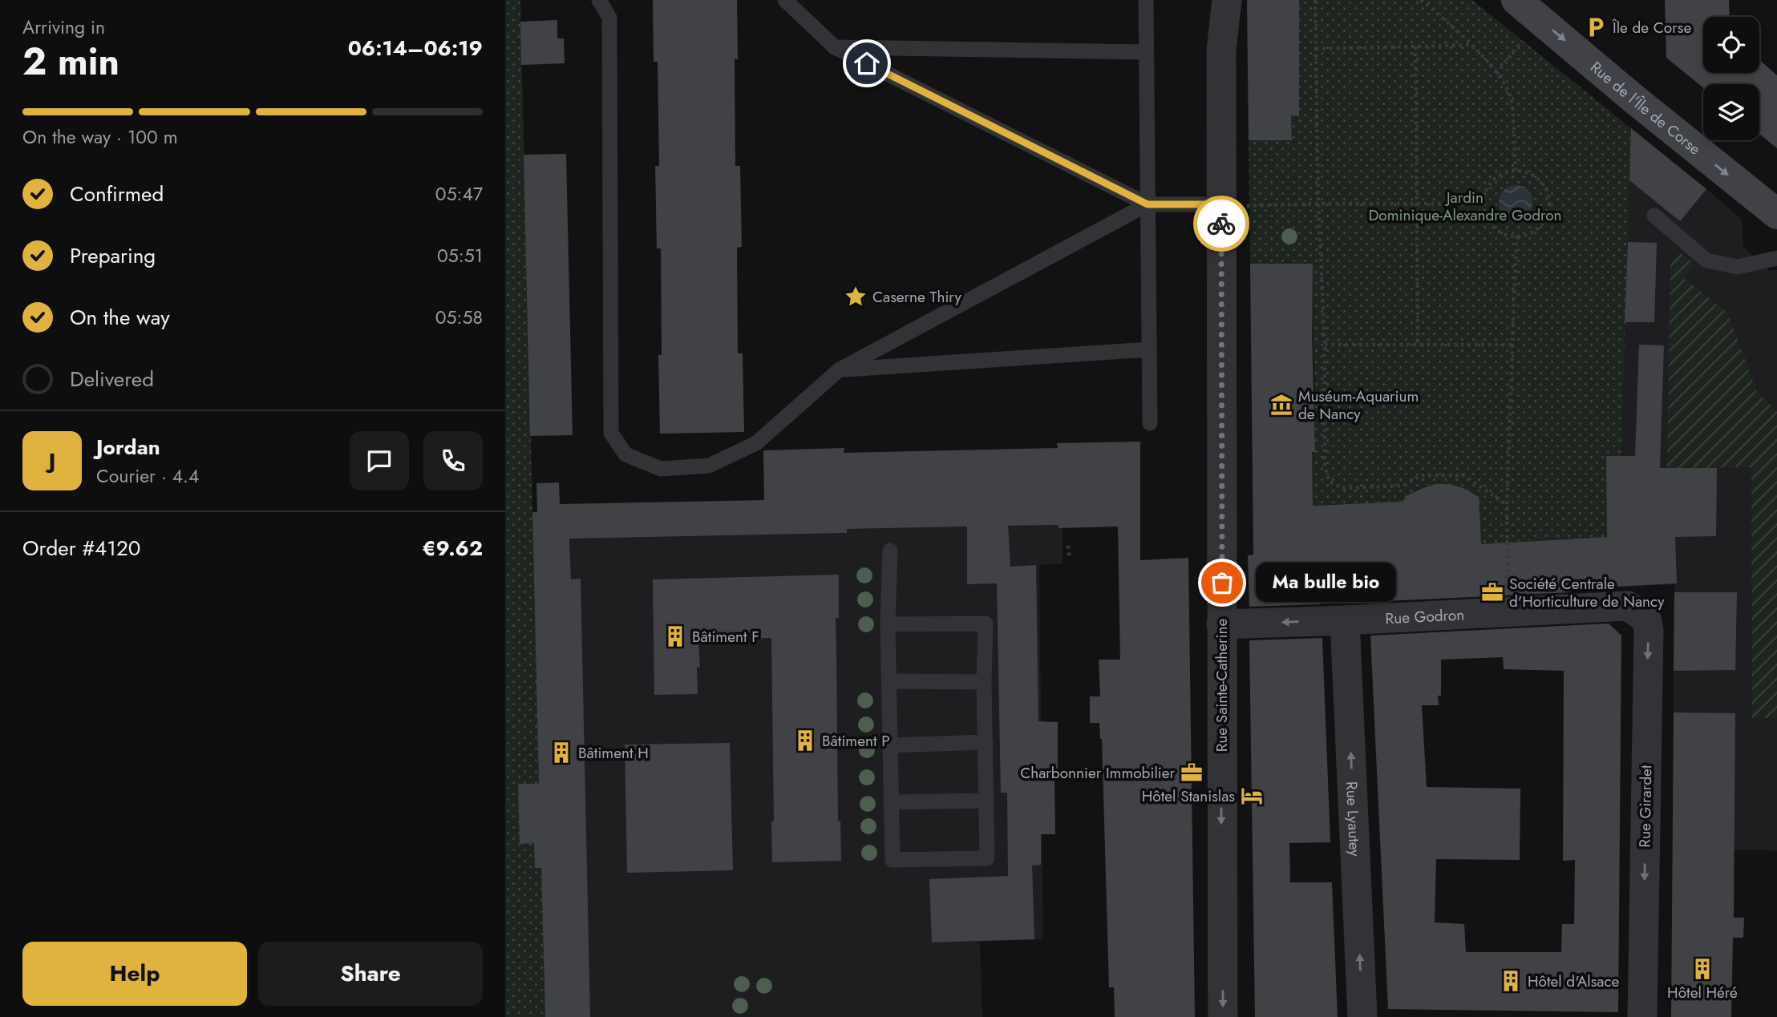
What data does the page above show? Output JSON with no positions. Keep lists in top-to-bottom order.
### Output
{
  "streets": {
    "main road": ["Rue de l'Île de Corse"],
    "street": [
      "Rue Godron",
      "Rue Sainte-Catherine",
      "Rue Girardet",
      "Rue Lyautey"
    ]
  },
  "crossings": [
    ["Rue Godron", "Rue Sainte-Catherine"],
    ["Rue Godron", "Rue Girardet"],
    ["Rue Godron", "Rue Lyautey"]
  ],
  "one_way": [
    "Rue de l'Île de Corse",
    "Rue Sainte-Catherine",
    "Rue Girardet",
    "Rue Lyautey"
  ],
  "parks": ["Jardin Dominique-Alexandre Godron"],
  "places": {
    "parking": ["Île de Corse"],
    "place": ["Caserne Thiry"],
    "museum": ["Muséum-Aquarium de Nancy"],
    "other": ["Ma bulle bio"],
    "office": ["Société Centrale d'Horticulture de Nancy", "Charbonnier Immobilier"],
    "building": [
      "Bâtiment F",
      "Bâtiment P",
      "Bâtiment H",
      "Hôtel Héré",
      "Hôtel d'Alsace"
    ],
    "hotel": ["Hôtel Stanislas"]
  },
  "page": {
    "heading": ["2 min", "Arriving in", "06:14–06:19"],
    "panel": [
      "Jordan",
      "Courier · 4.4",
      "Order #4120",
      "€9.62"
    ],
    "bar": "On the way · 100 m",
    "list": [
      ["Confirmed", "05:47"],
      ["Preparing", "05:51"],
      ["On the way", "05:58"],
      "Delivered"
    ],
    "round": "J",
    "bubble": "Ma bulle bio",
    "buttons": ["Help", "Share"]
  }
}
